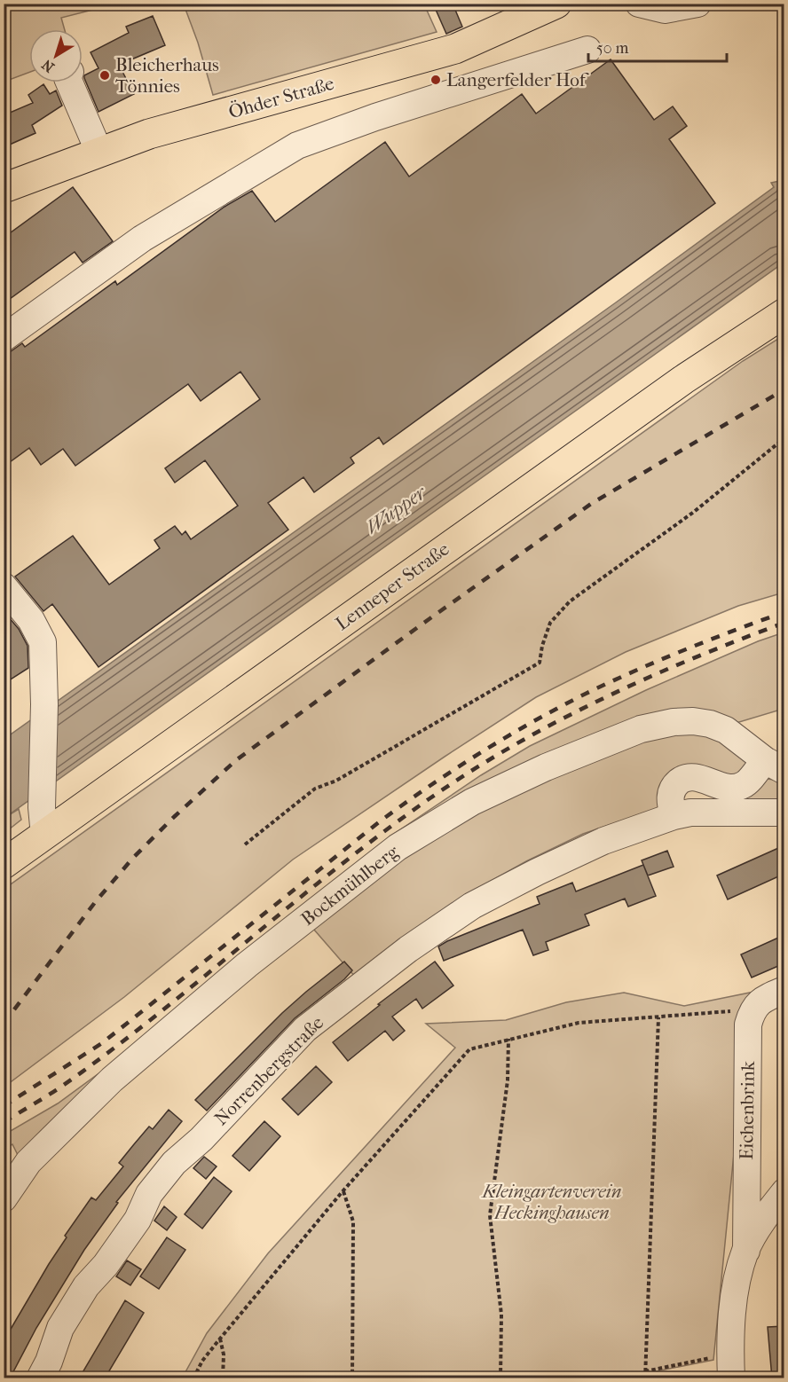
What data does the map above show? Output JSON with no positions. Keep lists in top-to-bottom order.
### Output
{
  "streets": {
    "main road": ["Öhder Straße", "Lenneper Straße"],
    "street": ["Bockmühlberg", "Norrenbergstraße", "Eichenbrink"]
  },
  "crossings": [
    ["Bockmühlberg", "Norrenbergstraße"]
  ],
  "water": ["Wupper"],
  "parks": ["Kleingartenverein Heckinghausen"],
  "places": ["Bleicherhaus Tönnies", "Langerfelder Hof"],
  "scale_bar": "50 m",
  "north": "bottom left"
}
